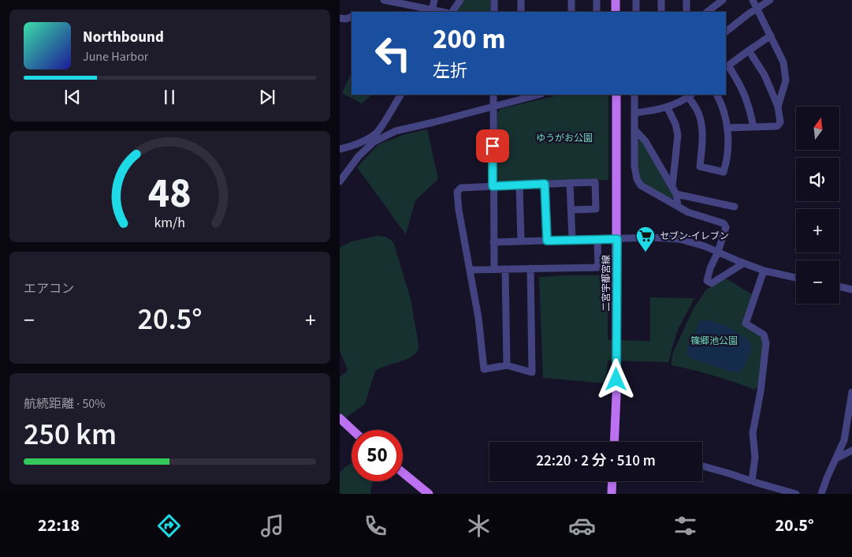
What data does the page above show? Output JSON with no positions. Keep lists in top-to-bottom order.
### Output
{
  "streets": {
    "main road": ["二宮宇都宮線"]
  },
  "parks": ["ゆうがお公園", "篠郷池公園"],
  "places": {
    "supermarket": ["セブン-イレブン"]
  },
  "north": "top",
  "page": {
    "turn": ["200 m", "左折"],
    "song": ["Northbound", "June Harbor"],
    "map_buttons": ["+", "−"],
    "tile": [
      "エアコン",
      ["航続距離 · 50%", "250 km"]
    ],
    "heat": ["−", "20.5°", "+"],
    "limit": "50",
    "trip": "22:20 · 2 分 · 510 m",
    "tabs": ["22:18", "20.5°"],
    "gauge": ["48", "km/h"]
  }
}
